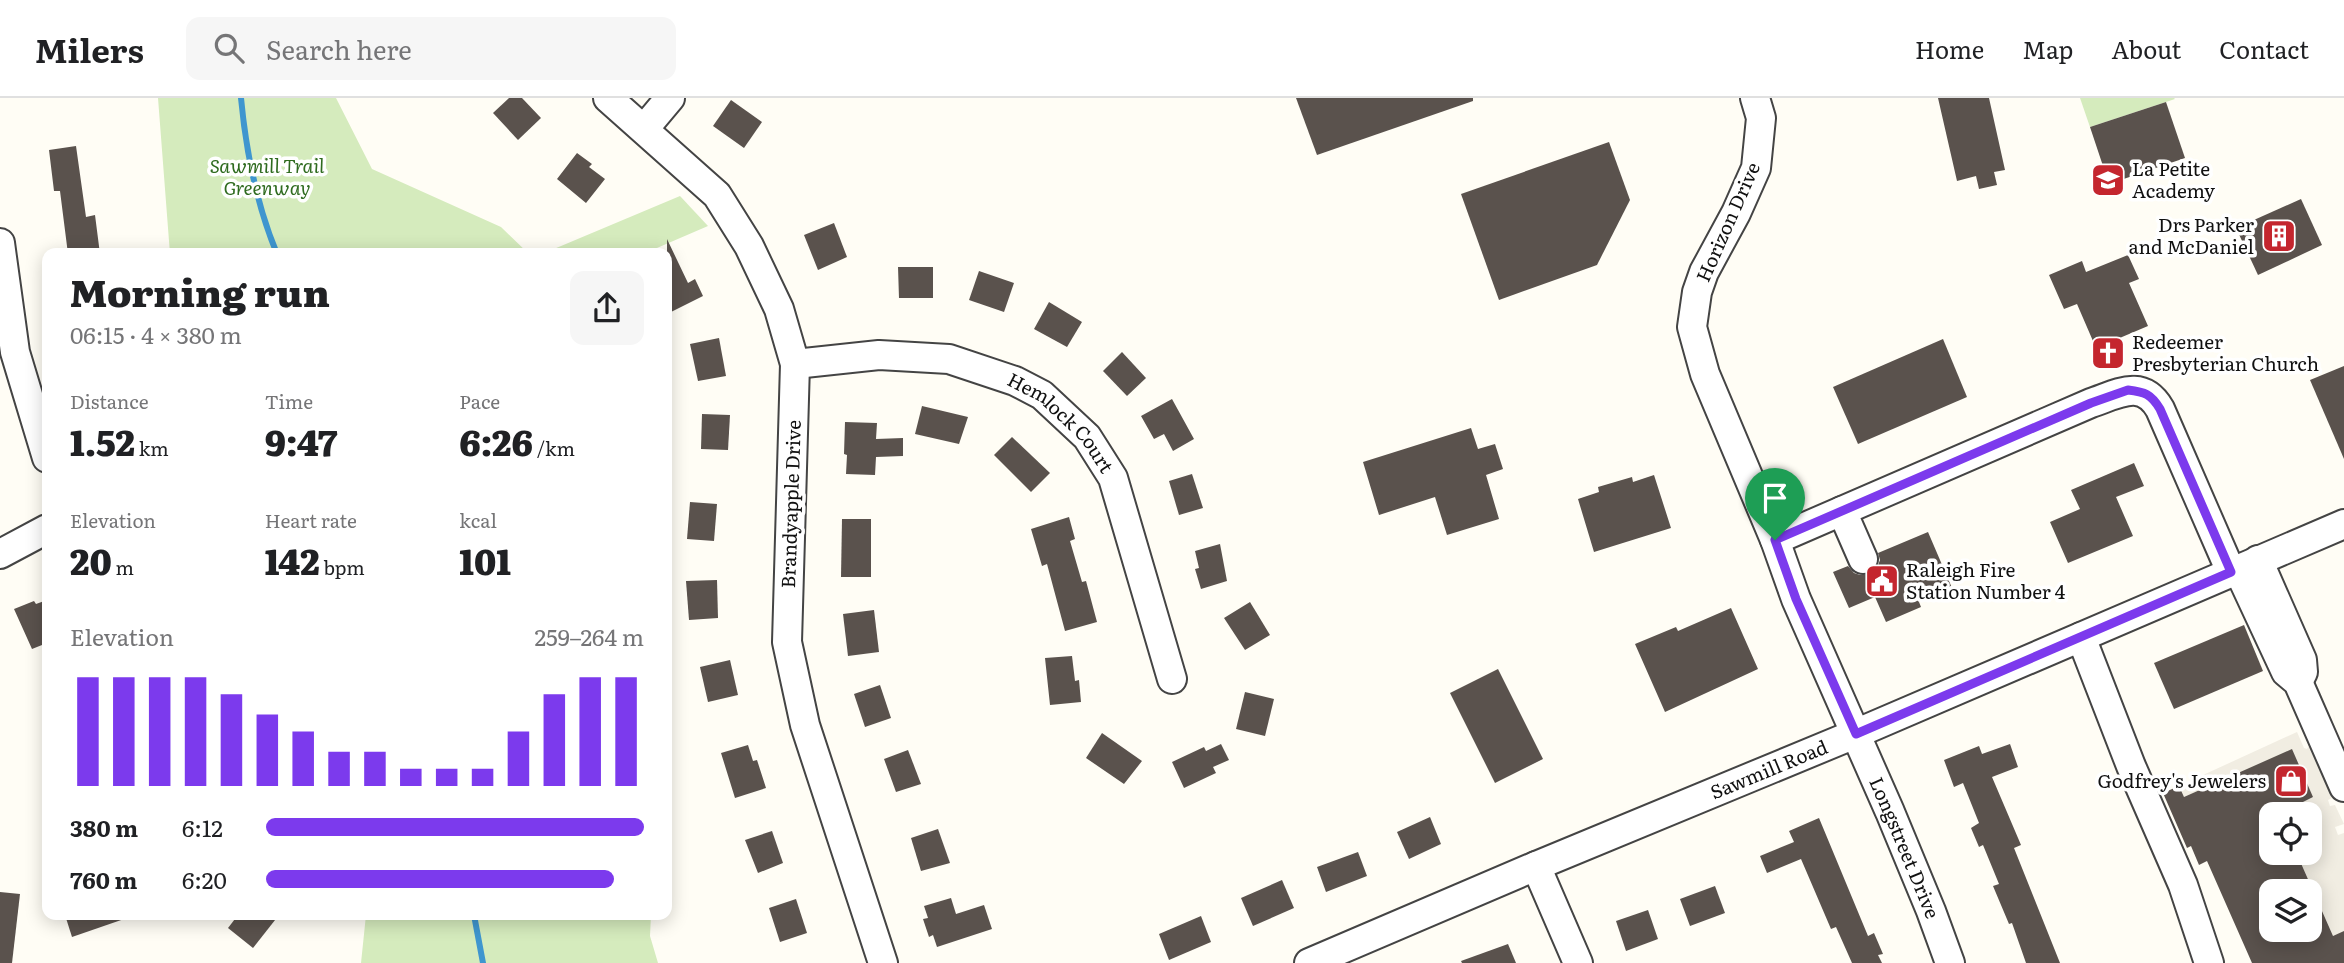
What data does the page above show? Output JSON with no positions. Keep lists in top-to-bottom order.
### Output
{
  "streets": {
    "street": [
      "Horizon Drive",
      "Hemlock Court",
      "Brandyapple Drive",
      "Sawmill Road",
      "Longstreet Drive"
    ]
  },
  "crossings": [
    ["Horizon Drive", "Sawmill Road"],
    ["Horizon Drive", "Longstreet Drive"],
    ["Hemlock Court", "Brandyapple Drive"],
    ["Sawmill Road", "Longstreet Drive"]
  ],
  "parks": ["Sawmill Trail Greenway"],
  "places": {
    "school or university": ["La Petite Academy"],
    "building": ["Drs Parker and McDaniel"],
    "church": ["Redeemer Presbyterian Church"],
    "public building": ["Raleigh Fire Station Number 4"],
    "shop": ["Godfrey's Jewelers"]
  },
  "page": {
    "header": "Milers",
    "search": "Search here",
    "nav": [
      "Home",
      "Map",
      "About",
      "Contact"
    ],
    "heading": ["Morning run", "06:15 · 4 × 380 m"],
    "stats": [
      ["Distance", "1.52 km"],
      ["Time", "9:47"],
      ["Pace", "6:26 /km"],
      ["Elevation", "20 m"],
      ["Heart rate", "142 bpm"],
      ["kcal", "101"]
    ],
    "chart": ["Elevation", "259–264 m"],
    "list": [
      {
        "name": "380 m",
        "note": "6:12"
      },
      {
        "name": "760 m",
        "note": "6:20"
      }
    ]
  }
}
